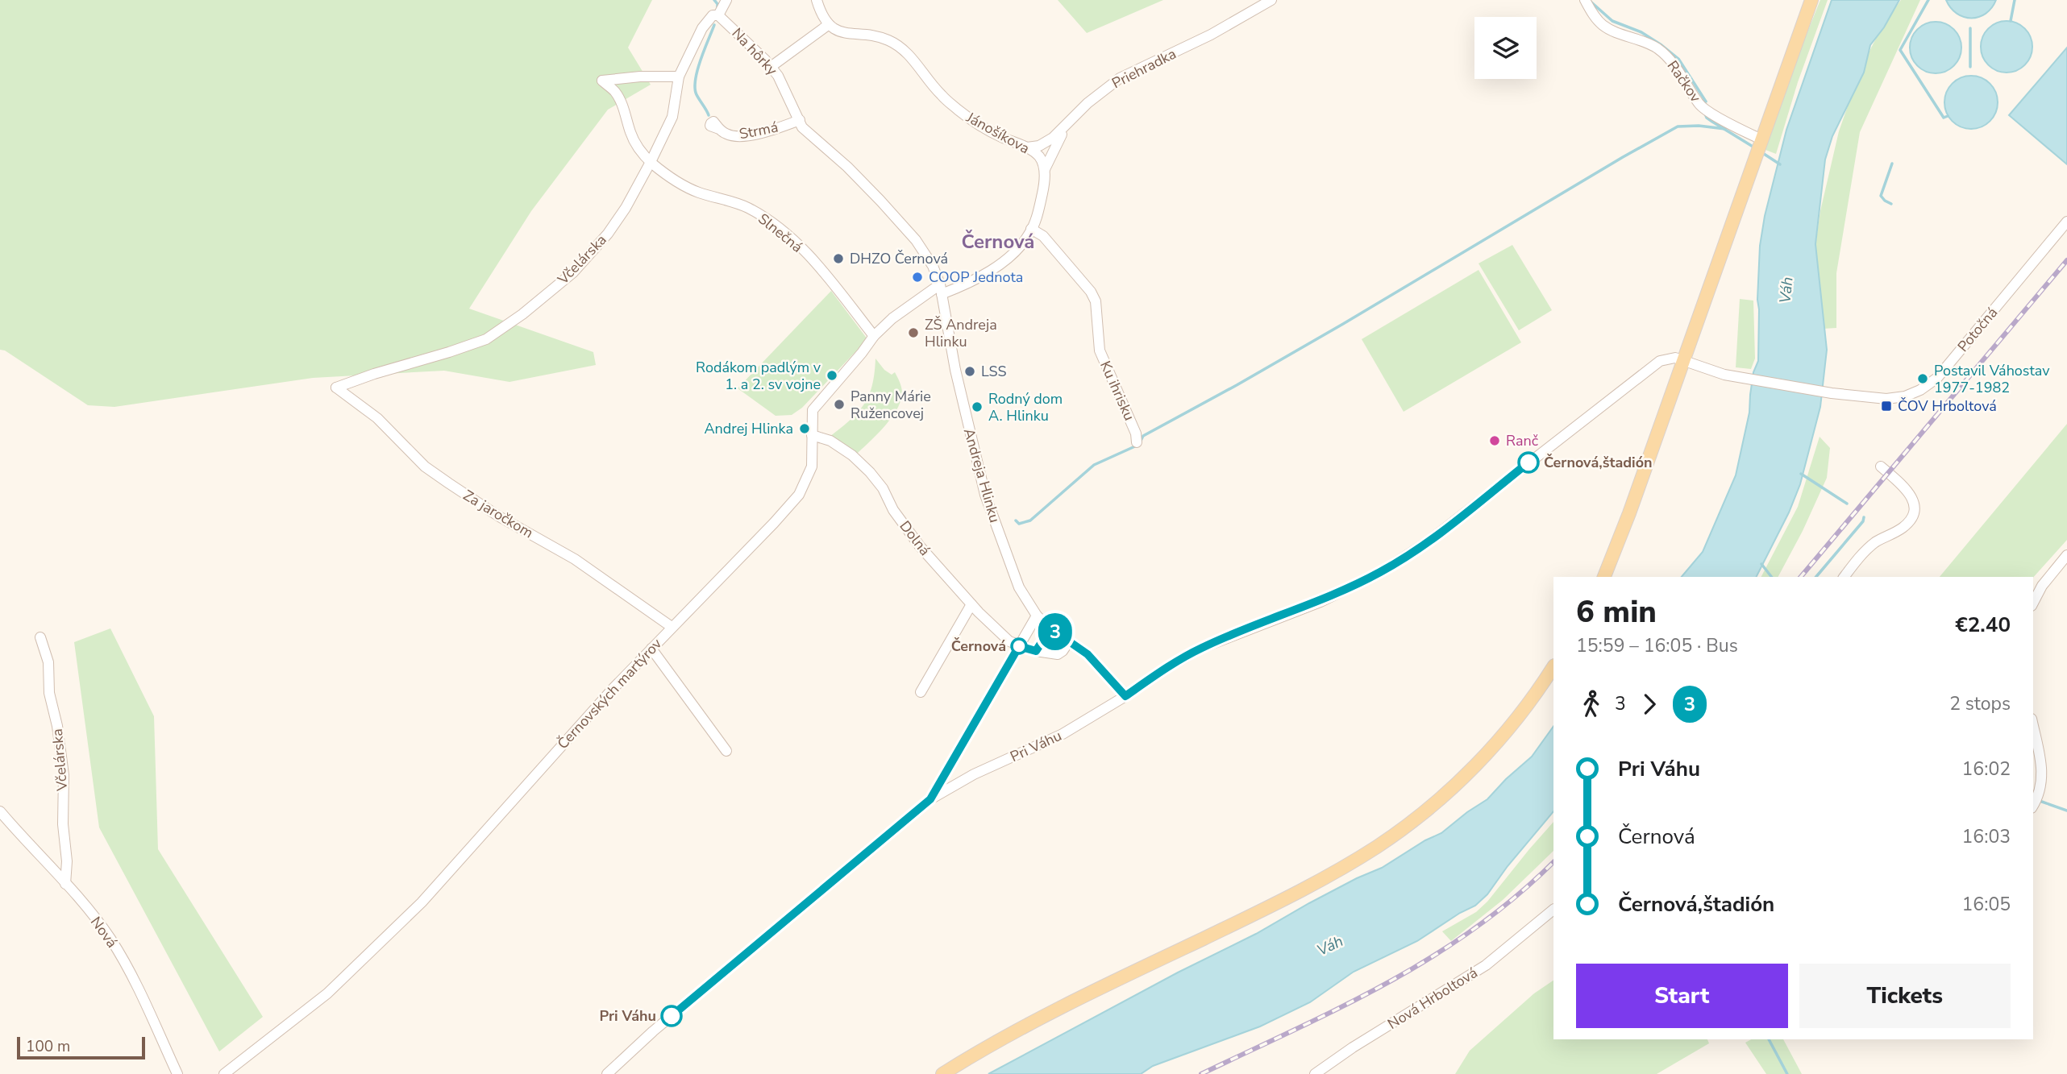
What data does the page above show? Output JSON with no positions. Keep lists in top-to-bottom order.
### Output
{
  "streets": {
    "street": [
      "Na hôrky",
      "Priehradka",
      "Račkov",
      "Strmá",
      "Jánošíkova",
      "Slnečná",
      "Včelárska",
      "Potočná",
      "Ku ihrisku",
      "Andreja Hlinku",
      "Za jaročkom",
      "Dolná",
      "Černovských martýrov",
      "Pri Váhu",
      "Nová",
      "Nová Hrboltová"
    ]
  },
  "crossings": [
    ["Na hôrky", "Strmá"],
    ["Na hôrky", "Včelárska"],
    ["Na hôrky", "Andreja Hlinku"],
    ["Priehradka", "Jánošíkova"],
    ["Strmá", "Andreja Hlinku"],
    ["Slnečná", "Včelárska"],
    ["Slnečná", "Černovských martýrov"],
    ["Včelárska", "Za jaročkom"],
    ["Včelárska", "Nová"],
    ["Potočná", "Pri Váhu"],
    ["Andreja Hlinku", "Černovských martýrov"],
    ["Andreja Hlinku", "Pri Váhu"],
    ["Za jaročkom", "Černovských martýrov"],
    ["Dolná", "Černovských martýrov"]
  ],
  "districts": ["Černová"],
  "water": ["Váh"],
  "places": {
    "other": [
      "DHZO Černová",
      "COOP Jednota",
      "ZŠ Andreja Hlinku",
      "LSS",
      "Rodákom padlým v 1. a 2. sv vojne",
      "Postavil Váhostav 1977-1982",
      "Panny Márie Ružencovej",
      "Rodný dom A. Hlinku",
      "Andrej Hlinka",
      "Ranč",
      "Černová,štadión",
      "Černová",
      "Pri Váhu"
    ],
    "transit": ["ČOV Hrboltová"]
  },
  "lines": ["bus line 3"],
  "scale_bar": "100 m",
  "page": {
    "on_map": "3",
    "heading": ["6 min", "15:59 – 16:05 · Bus", "€2.40"],
    "legs": ["3", "3", "2 stops"],
    "list": [
      {
        "name": "Pri Váhu",
        "value": "16:02"
      },
      {
        "name": "Černová",
        "value": "16:03"
      },
      {
        "name": "Černová,štadión",
        "value": "16:05"
      }
    ],
    "buttons": ["Start", "Tickets"],
    "scale": "100 m"
  }
}
